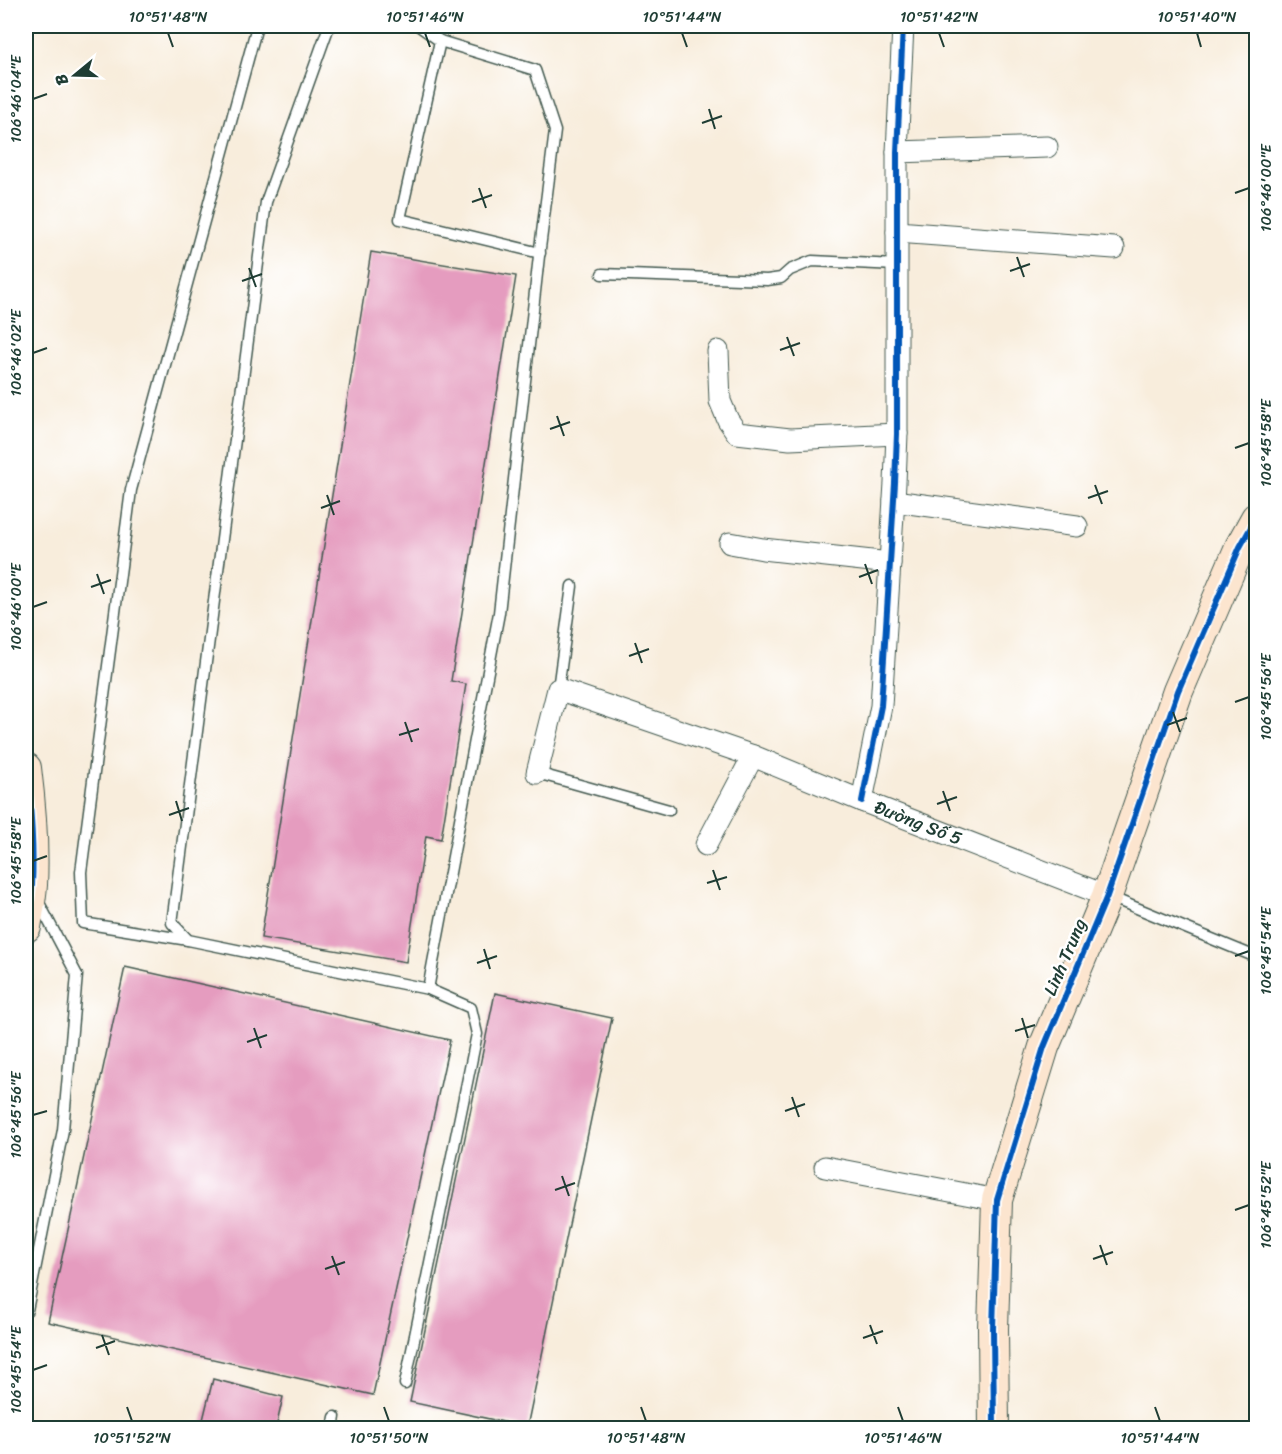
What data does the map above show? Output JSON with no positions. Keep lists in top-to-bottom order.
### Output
{
  "streets": {
    "street": ["Đường Số 5", "Linh Trung"]
  },
  "crossings": [
    ["Đường Số 5", "Linh Trung"]
  ],
  "north": "left",
  "coordinates": [
    "10°51'48\"N",
    "10°51'46\"N",
    "10°51'44\"N",
    "10°51'42\"N",
    "10°51'40\"N",
    "106°46'04\"E",
    "106°46'00\"E",
    "106°46'02\"E",
    "106°45'58\"E",
    "106°45'56\"E",
    "106°45'54\"E",
    "106°45'52\"E",
    "10°51'52\"N",
    "10°51'50\"N"
  ]
}
